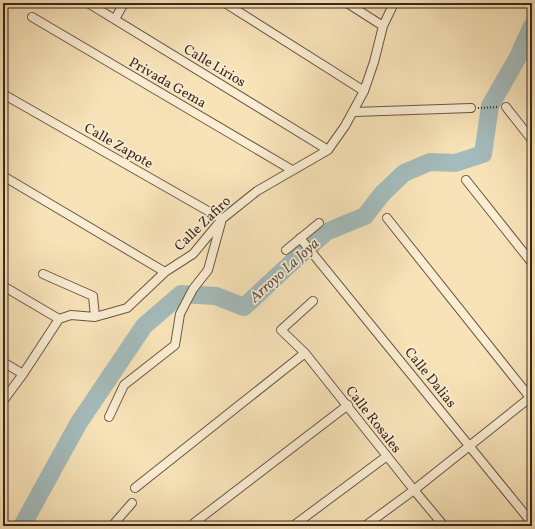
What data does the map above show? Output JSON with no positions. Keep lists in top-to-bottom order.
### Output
{
  "streets": {
    "street": [
      "Calle Lirios",
      "Privada Gema",
      "Calle Zapote",
      "Calle Zafiro",
      "Calle Dalias",
      "Calle Rosales"
    ]
  },
  "crossings": [
    ["Calle Lirios", "Calle Zafiro"],
    ["Privada Gema", "Calle Zafiro"],
    ["Calle Zapote", "Calle Zafiro"]
  ],
  "water": ["Arroyo La Joya"]
}
